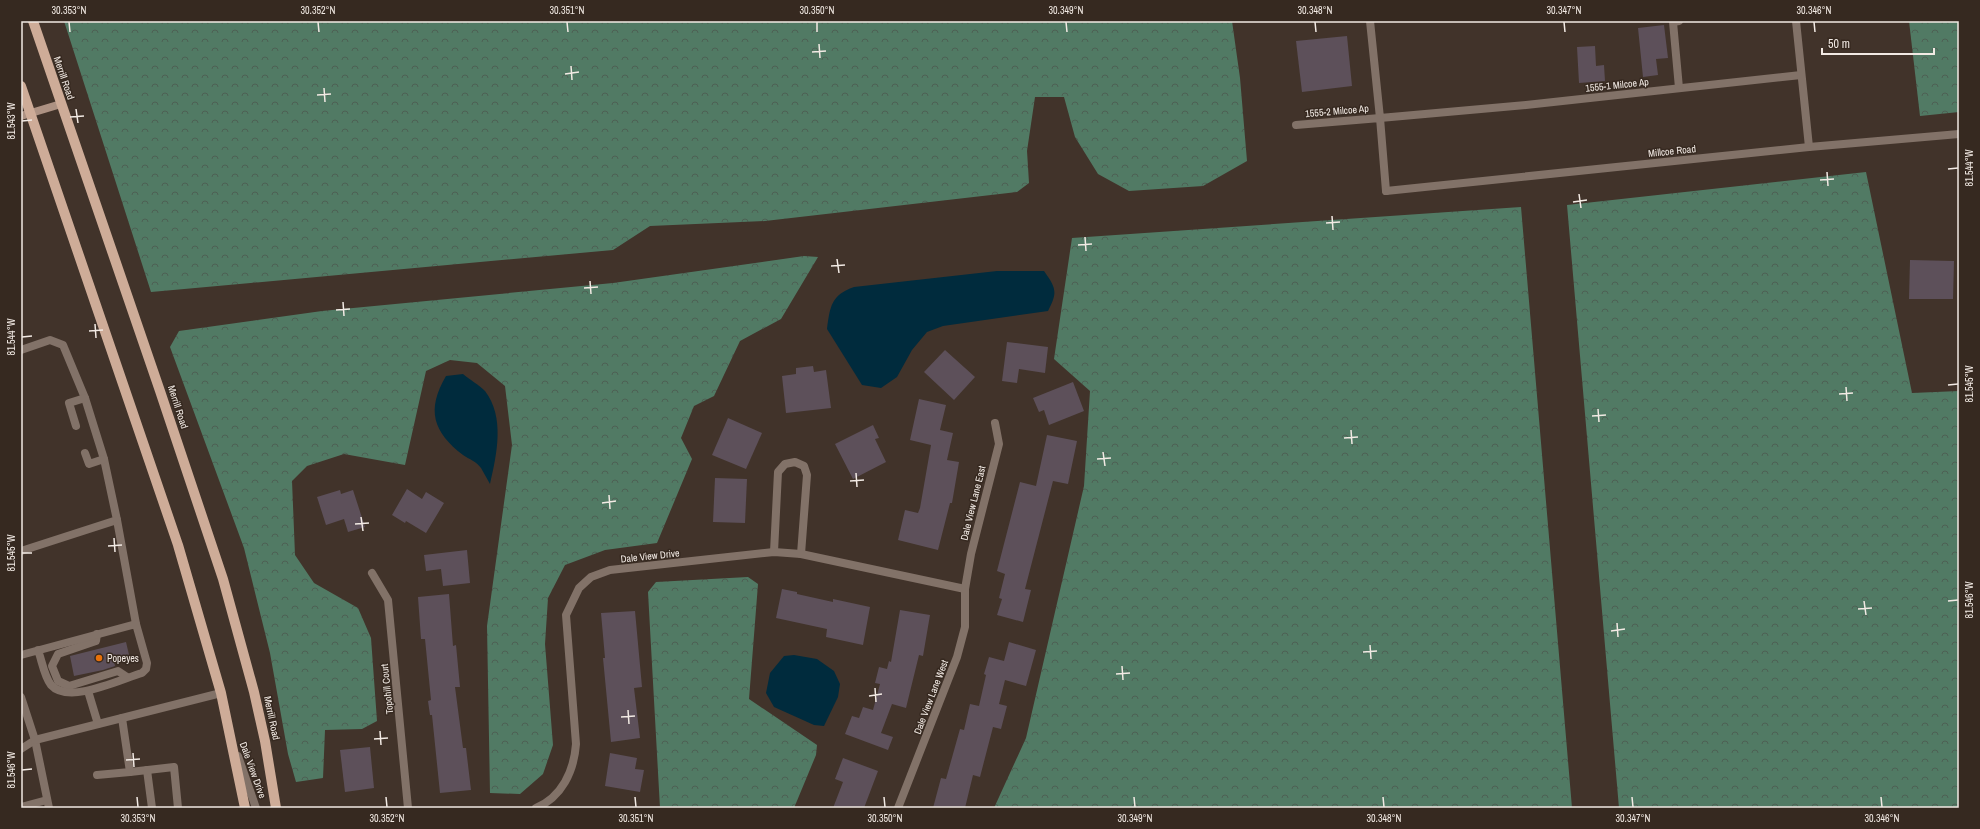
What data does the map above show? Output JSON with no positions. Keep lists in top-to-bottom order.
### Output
{
  "streets": {
    "main road": ["Merrill Road"],
    "street": [
      "1555-1 Milcoe Ap",
      "1555-2 Milcoe Ap",
      "Millcoe Road",
      "Dale View Lane East",
      "Dale View Drive",
      "Topohill Court",
      "Dale View Lane West"
    ]
  },
  "crossings": [
    ["1555-1 Milcoe Ap", "1555-2 Milcoe Ap"],
    ["1555-1 Milcoe Ap", "Millcoe Road"],
    ["1555-2 Milcoe Ap", "Millcoe Road"],
    ["Dale View Lane East", "Dale View Drive"],
    ["Dale View Lane East", "Dale View Lane West"],
    ["Dale View Drive", "Dale View Lane West"]
  ],
  "places": ["Popeyes"],
  "scale_bar": "50 m",
  "coordinates": [
    "30.353°N",
    "30.352°N",
    "30.351°N",
    "30.350°N",
    "30.349°N",
    "30.348°N",
    "30.347°N",
    "30.346°N",
    "81.543°W",
    "81.544°W",
    "81.545°W",
    "81.546°W"
  ]
}
